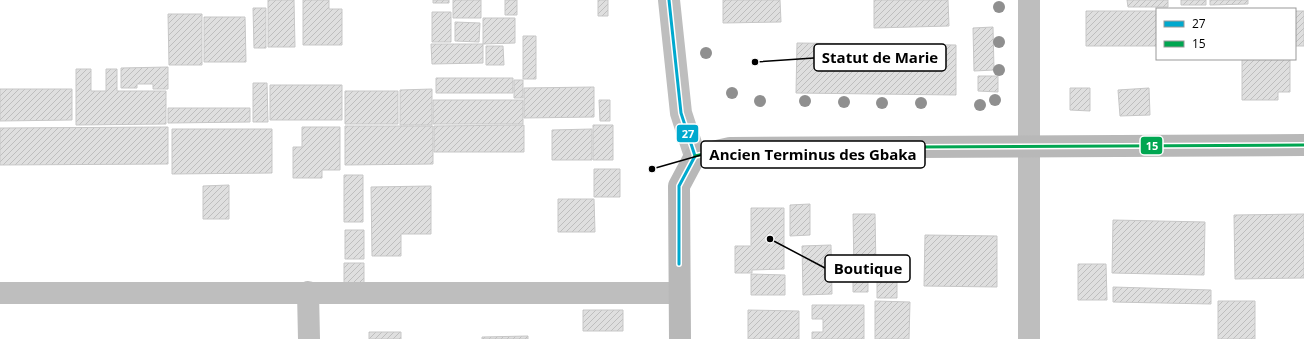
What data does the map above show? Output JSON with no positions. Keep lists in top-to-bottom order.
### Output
{
  "places": ["Statut de Marie", "Ancien Terminus des Gbaka", "Boutique"],
  "lines": ["transit line 27", "transit line 15"],
  "legend": ["27", "15"]
}
